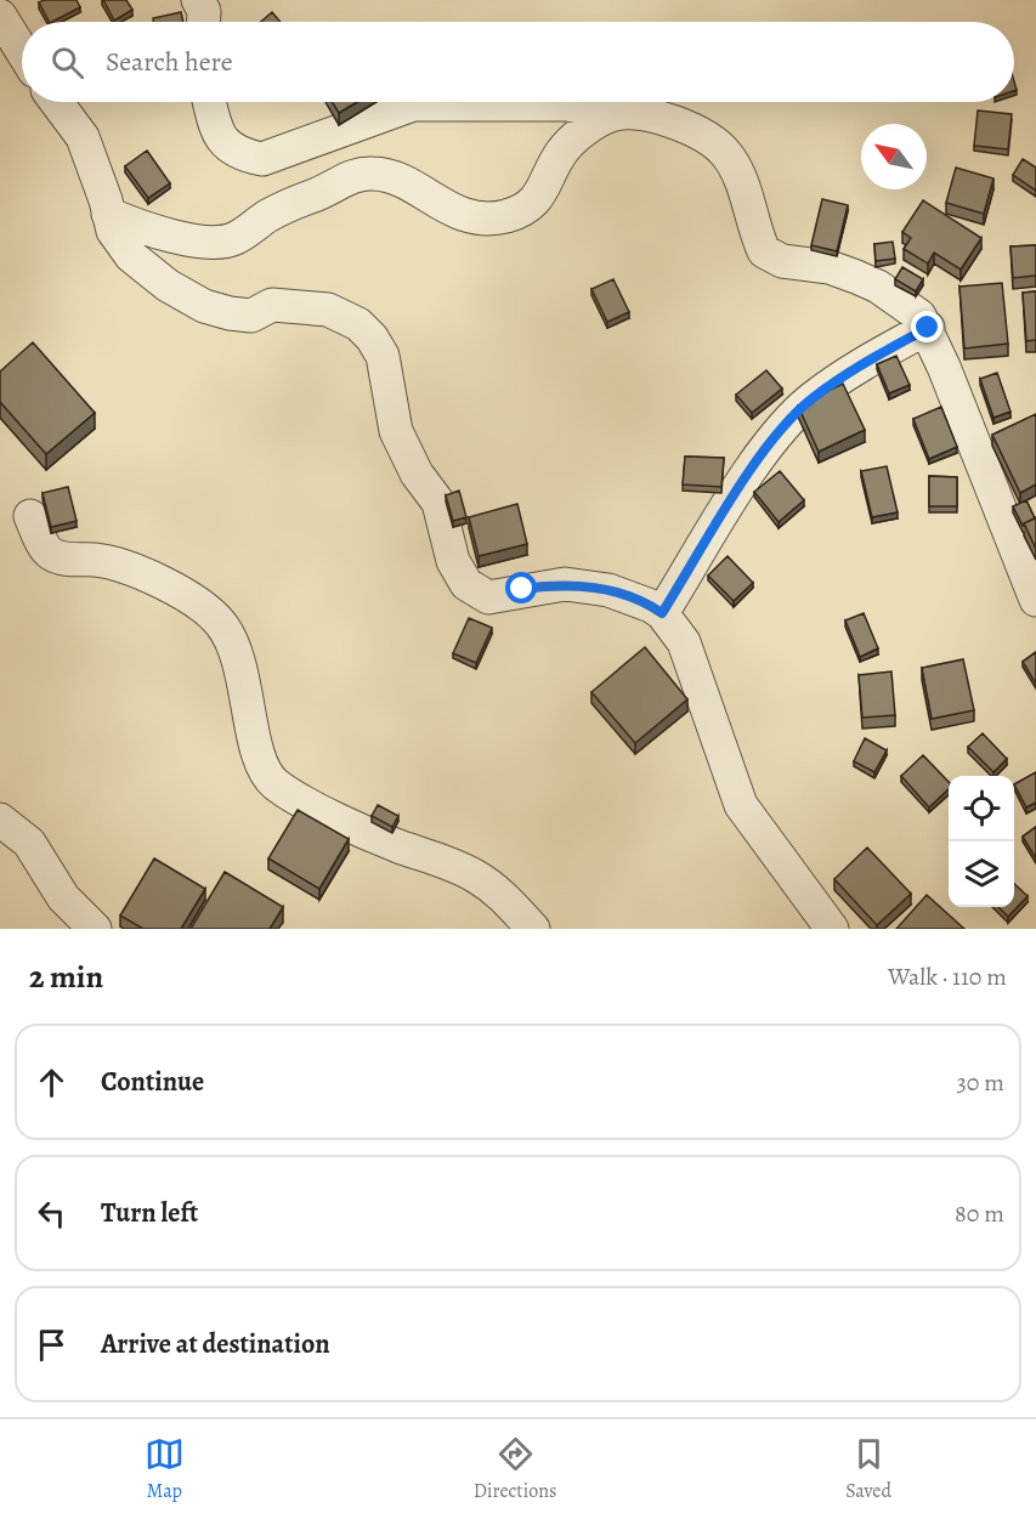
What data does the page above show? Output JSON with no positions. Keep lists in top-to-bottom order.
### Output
{
  "north": "top left",
  "page": {
    "search": "Search here",
    "heading": ["2 min", "Walk · 110 m"],
    "list": [
      ["Continue", "30 m"],
      ["Turn left", "80 m"],
      "Arrive at destination"
    ],
    "nav": ["Map", "Directions", "Saved"]
  }
}
